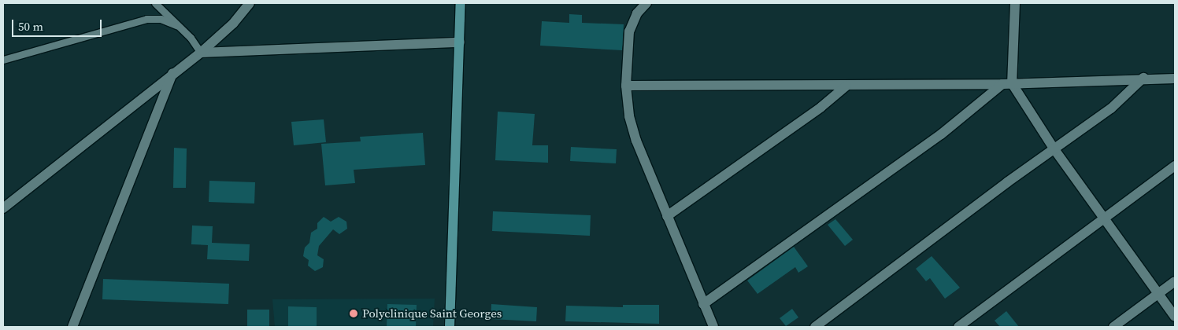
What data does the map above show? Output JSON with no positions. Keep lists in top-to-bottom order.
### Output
{
  "places": ["Polyclinique Saint Georges"],
  "scale_bar": "50 m"
}
